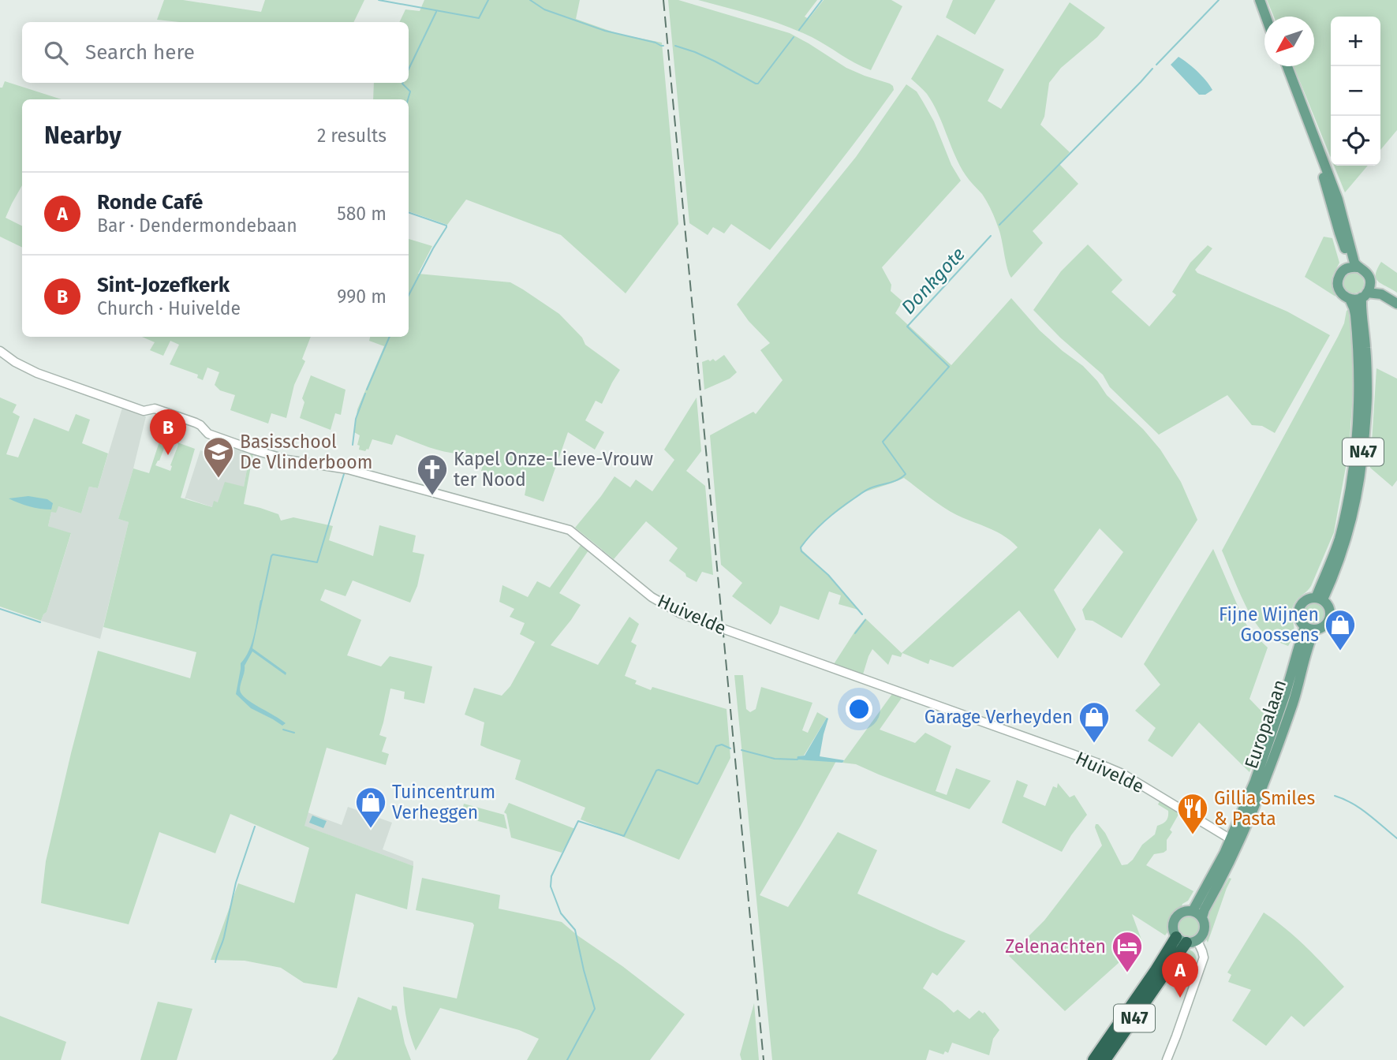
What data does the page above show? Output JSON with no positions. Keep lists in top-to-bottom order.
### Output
{
  "streets": {
    "highway": ["N47", "Europalaan"],
    "street": ["Huivelde"]
  },
  "crossings": [
    ["Huivelde", "Europalaan"]
  ],
  "water": ["Donkgote"],
  "places": {
    "school or university": ["Basisschool De Vlinderboom"],
    "church": ["Kapel Onze-Lieve-Vrouw ter Nood"],
    "shop": ["Fijne Wijnen Goossens", "Garage Verheyden", "Tuincentrum Verheggen"],
    "restaurant": ["Gillia Smiles & Pasta"],
    "hotel": ["Zelenachten"]
  },
  "north": "bottom left",
  "page": {
    "map_buttons": ["+", "−"],
    "search": "Search here",
    "heading": ["Nearby", "2 results"],
    "list": [
      {
        "mark": "A",
        "name": "Ronde Café",
        "note": "Bar · Dendermondebaan",
        "value": "580 m"
      },
      {
        "mark": "B",
        "name": "Sint-Jozefkerk",
        "note": "Church · Huivelde",
        "value": "990 m"
      }
    ],
    "pins": ["B", "A"]
  }
}
